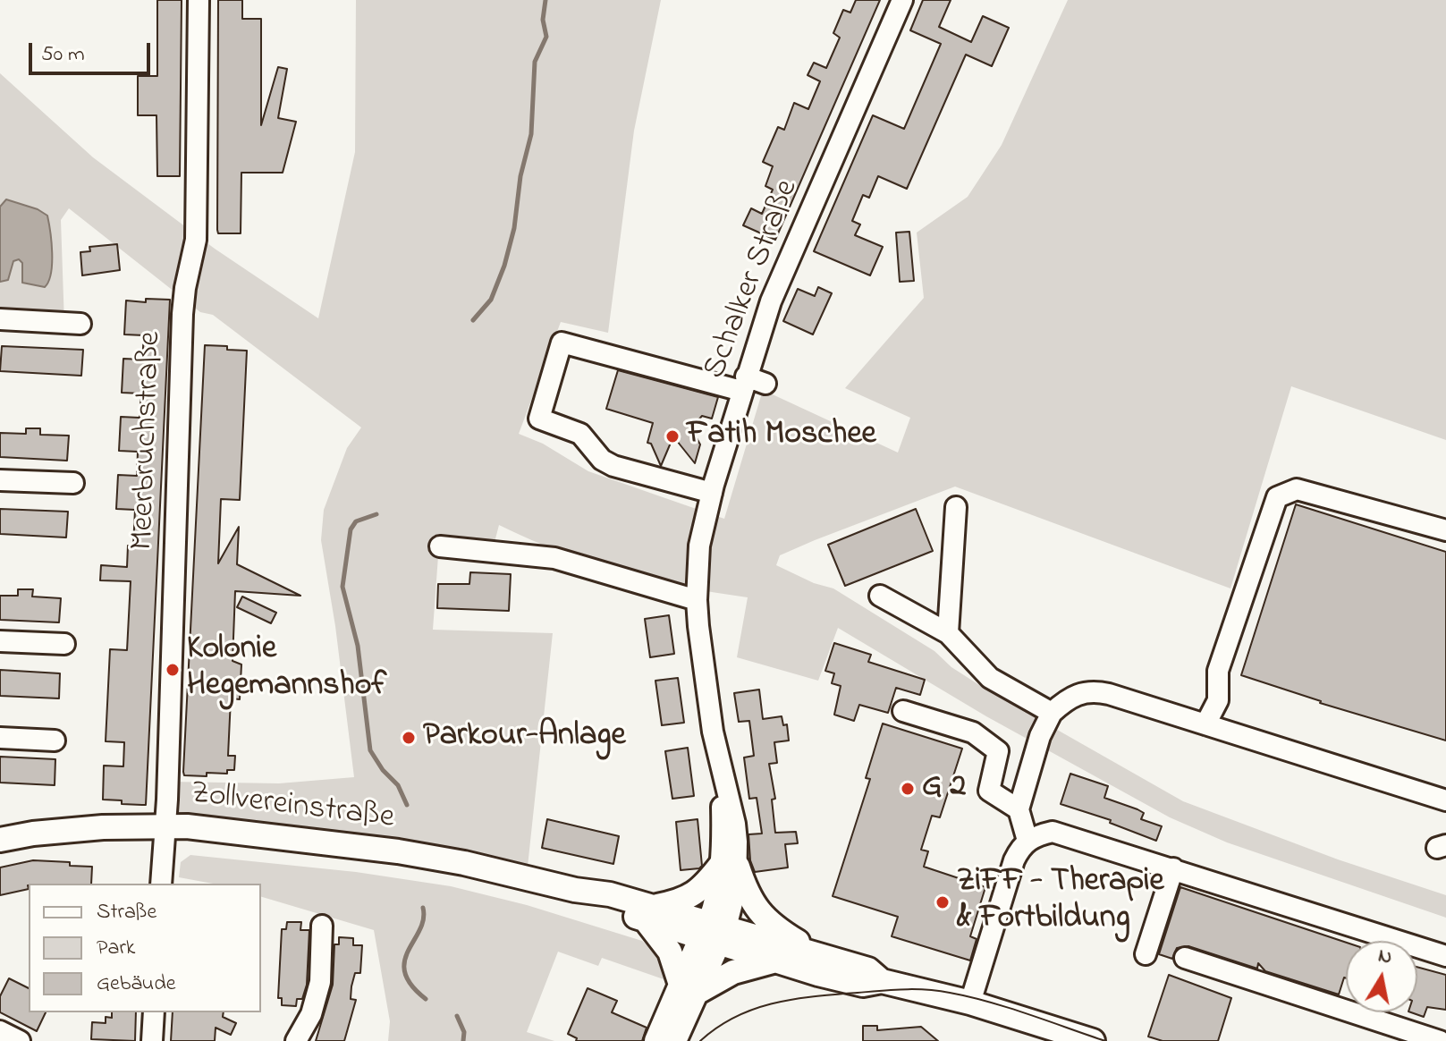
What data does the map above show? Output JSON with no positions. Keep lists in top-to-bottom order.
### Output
{
  "streets": {
    "main road": ["Zollvereinstraße"],
    "street": ["Schalker Straße", "Meerbruchstraße"]
  },
  "crossings": [
    ["Schalker Straße", "Zollvereinstraße"],
    ["Meerbruchstraße", "Zollvereinstraße"]
  ],
  "places": [
    "Fatih Moschee",
    "Kolonie Hegemannshof",
    "Parkour-Anlage",
    "G 2",
    "ZiFF - Therapie & Fortbildung"
  ],
  "legend": ["Straße", "Park", "Gebäude"],
  "scale_bar": "50 m",
  "north": "top"
}
